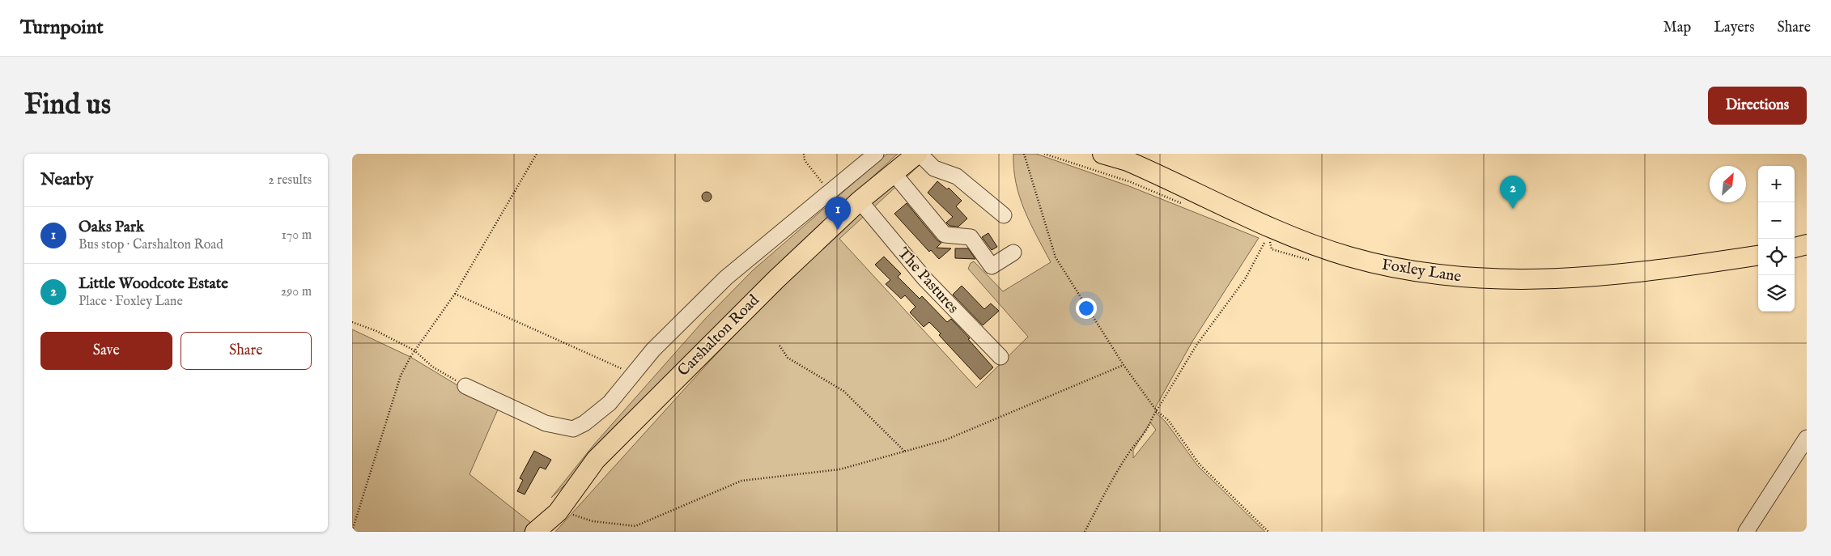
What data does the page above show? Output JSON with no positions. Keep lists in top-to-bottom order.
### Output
{
  "streets": {
    "main road": ["Foxley Lane", "Carshalton Road"],
    "street": ["The Pastures"]
  },
  "crossings": [
    ["The Pastures", "Carshalton Road"]
  ],
  "north": "top right",
  "page": {
    "header": "Turnpoint",
    "nav": ["Map", "Layers", "Share"],
    "buttons": [
      "Directions",
      ["Save", "Share"]
    ],
    "title": "Find us",
    "heading": ["Nearby", "2 results"],
    "map_buttons": ["+", "−"],
    "pins": ["2", "1"],
    "list": [
      {
        "mark": "1",
        "name": "Oaks Park",
        "note": "Bus stop · Carshalton Road",
        "value": "170 m"
      },
      {
        "mark": "2",
        "name": "Little Woodcote Estate",
        "note": "Place · Foxley Lane",
        "value": "290 m"
      }
    ]
  }
}
